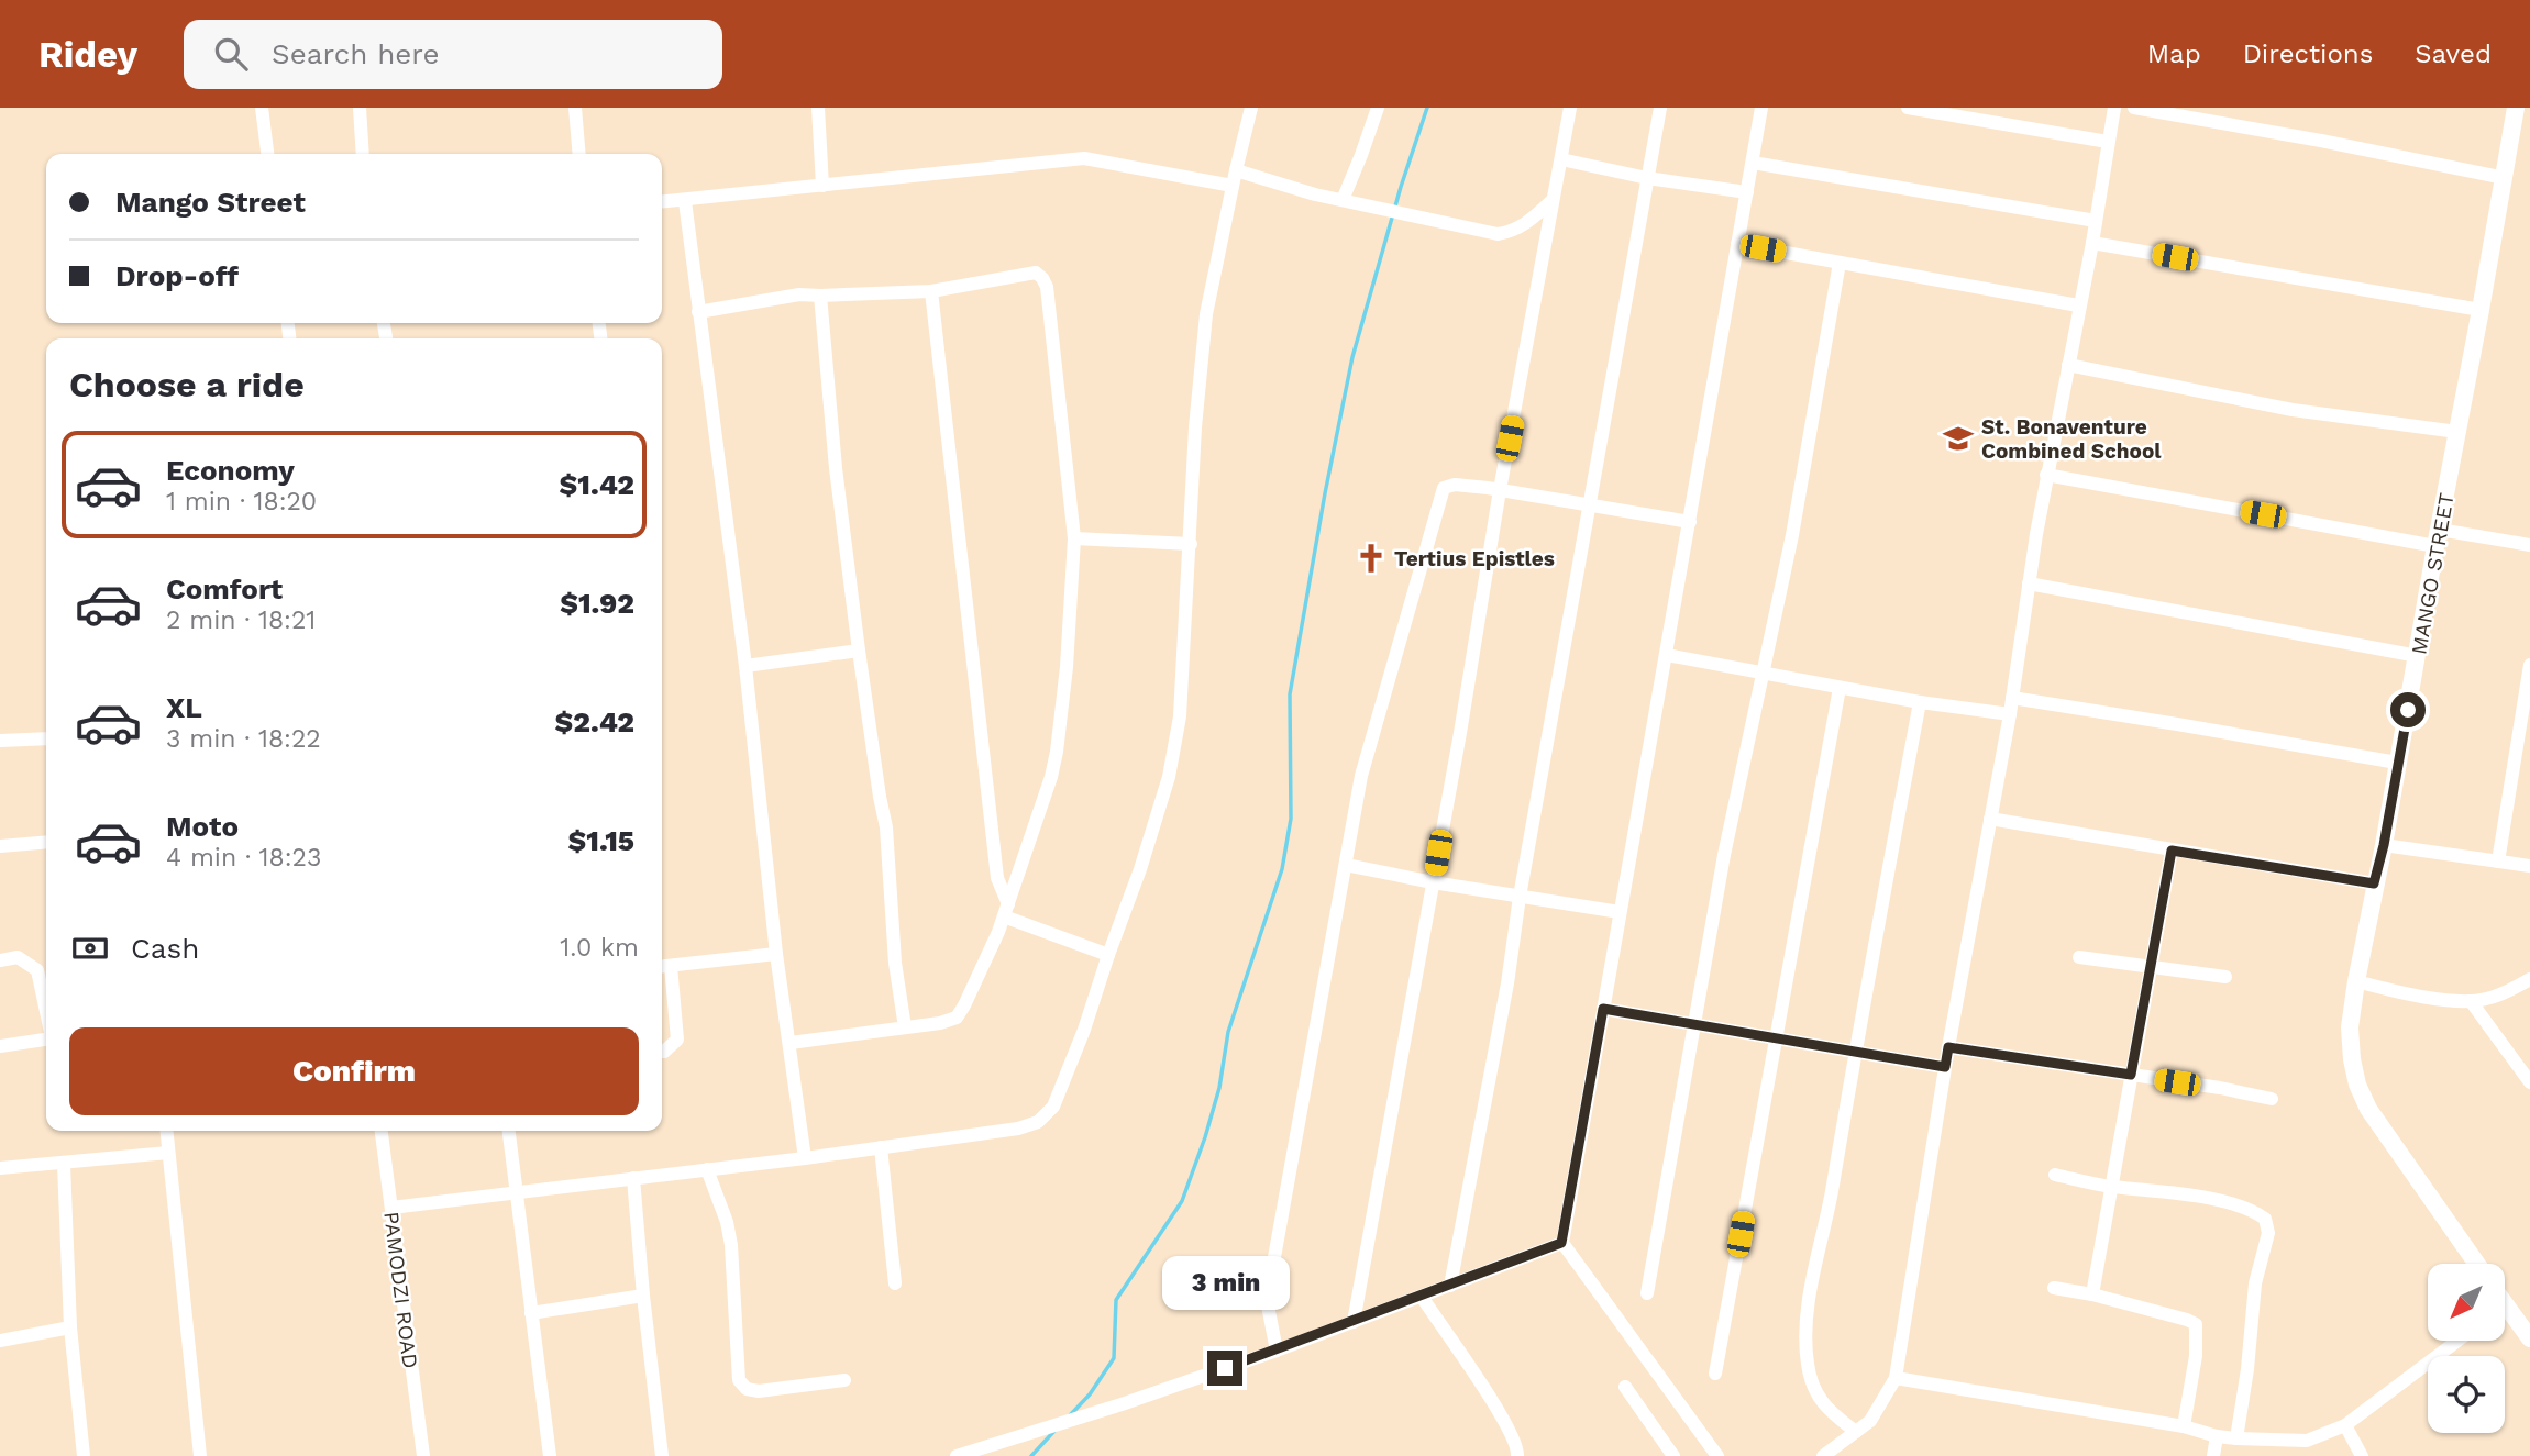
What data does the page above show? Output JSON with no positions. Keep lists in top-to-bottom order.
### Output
{
  "streets": {
    "main road": ["MANGO STREET"],
    "street": ["PAMODZI ROAD"]
  },
  "places": {
    "school or university": ["St. Bonaventure Combined School"],
    "church": ["Tertius Epistles"]
  },
  "north": "bottom left",
  "page": {
    "header": "Ridey",
    "search": "Search here",
    "nav": ["Map", "Directions", "Saved"],
    "banner": ["Mango Street", "Drop-off"],
    "heading": "Choose a ride",
    "list": [
      {
        "name": "Economy",
        "note": "1 min · 18:20",
        "value": "$1.42"
      },
      {
        "name": "Comfort",
        "note": "2 min · 18:21",
        "value": "$1.92"
      },
      {
        "name": "XL",
        "note": "3 min · 18:22",
        "value": "$2.42"
      },
      {
        "name": "Moto",
        "note": "4 min · 18:23",
        "value": "$1.15"
      }
    ],
    "pay": ["Cash", "1.0 km"],
    "buttons": "Confirm",
    "bubble": "3 min"
  }
}
